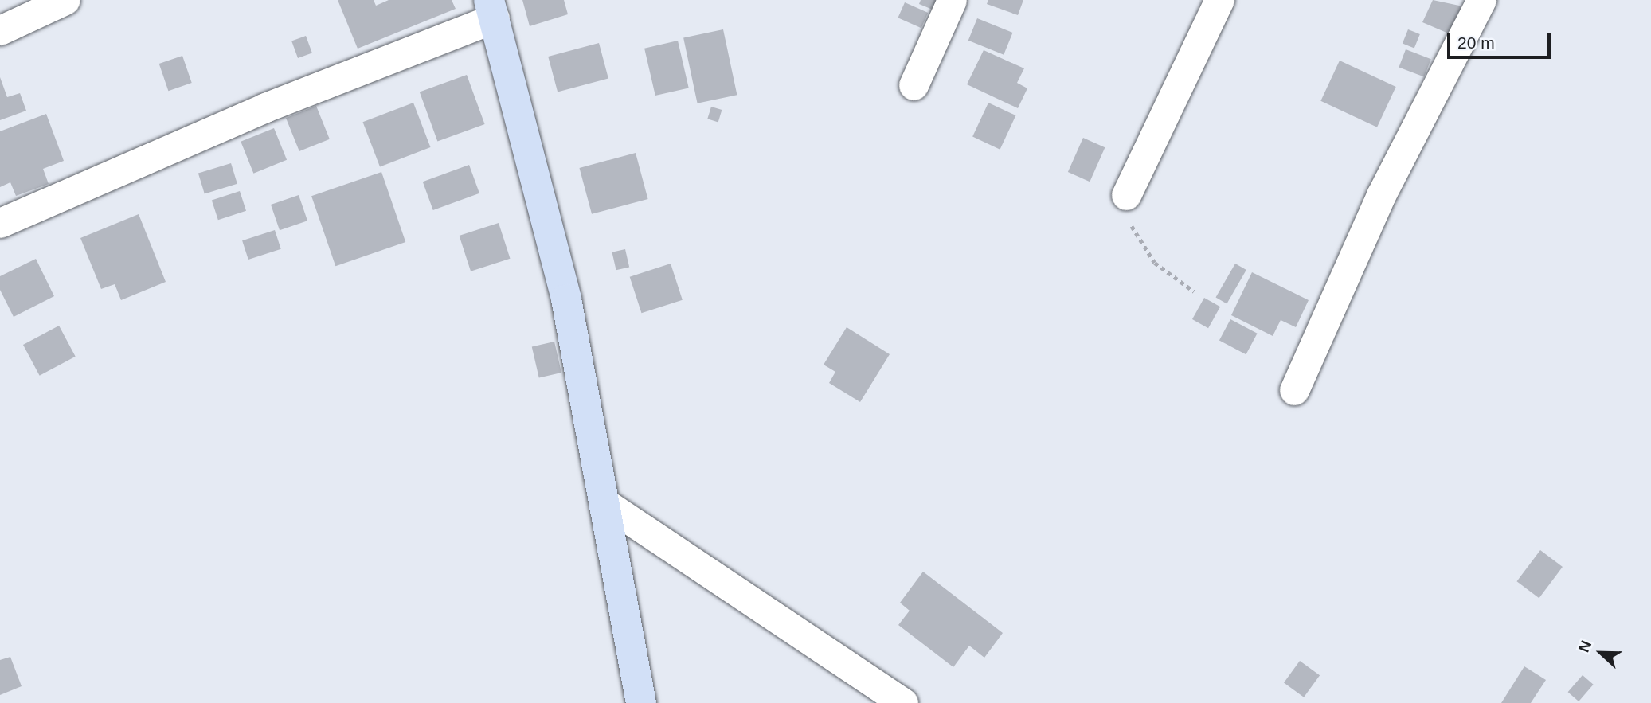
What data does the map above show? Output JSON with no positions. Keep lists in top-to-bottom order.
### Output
{
  "scale_bar": "20 m",
  "north": "left"
}
